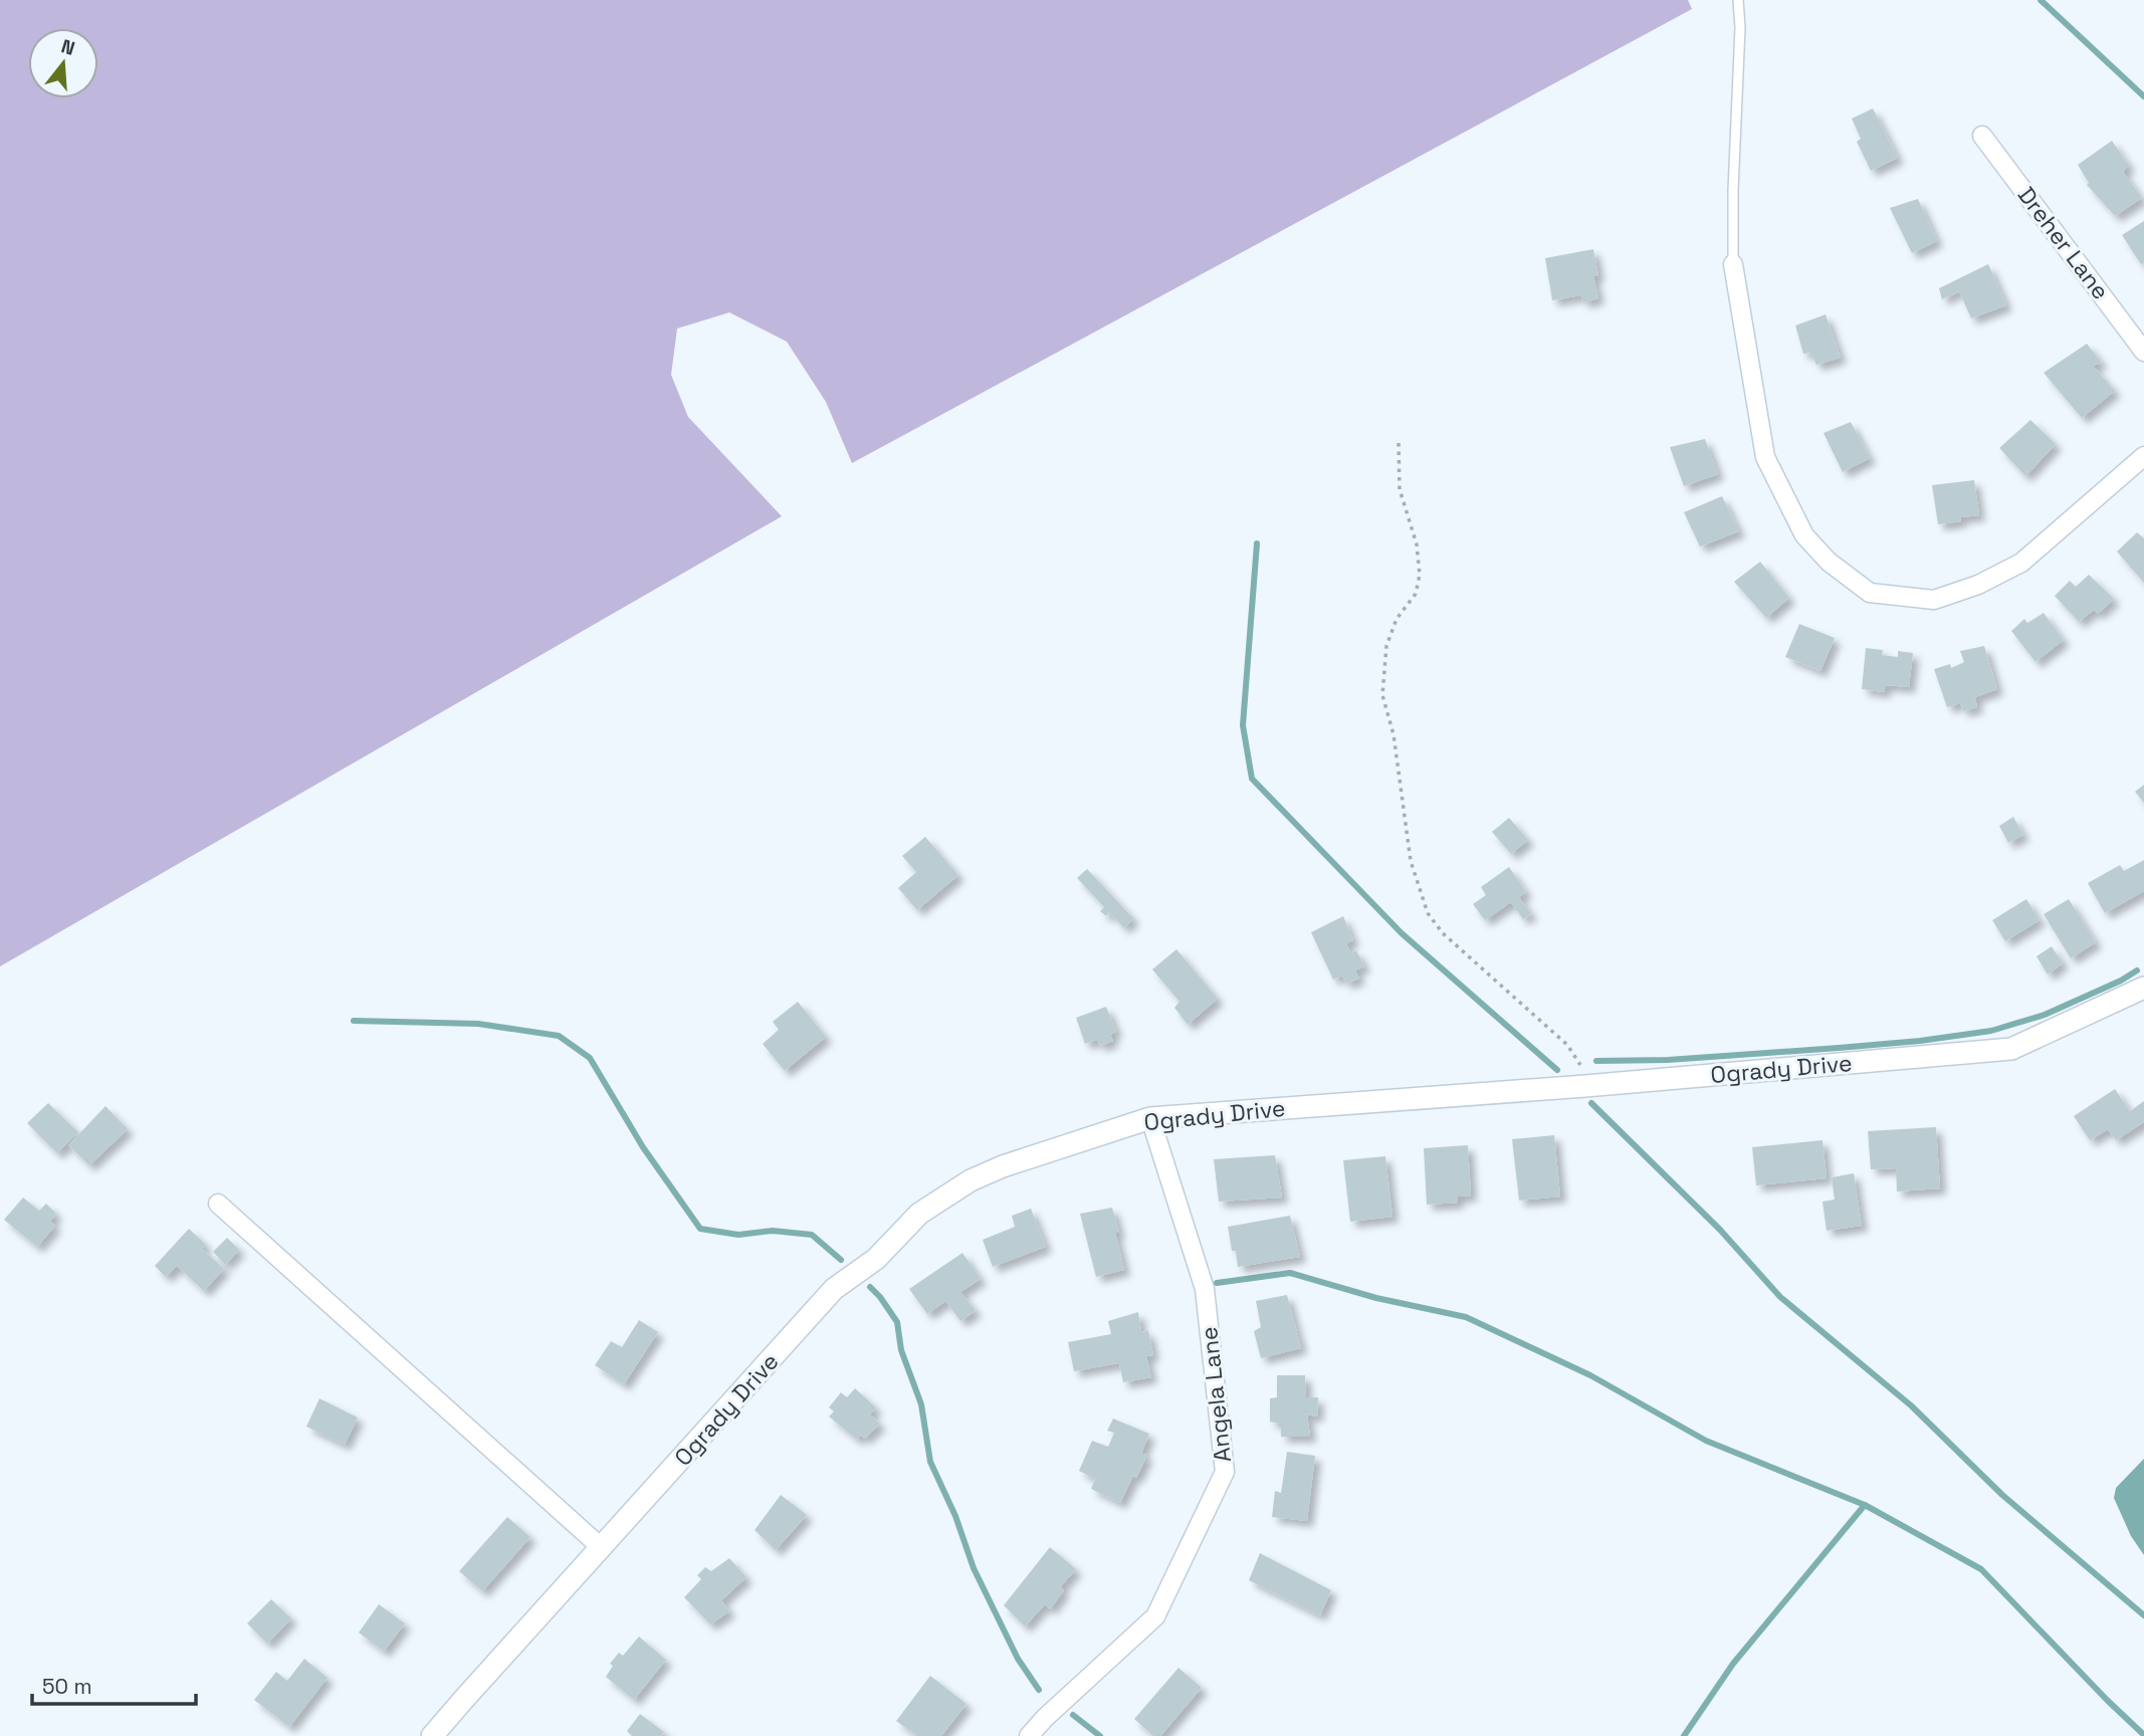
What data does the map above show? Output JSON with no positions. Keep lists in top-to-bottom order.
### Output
{
  "streets": {
    "street": ["Dreher Lane", "Ogrady Drive", "Angela Lane"]
  },
  "crossings": [
    ["Ogrady Drive", "Angela Lane"]
  ],
  "scale_bar": "50 m",
  "north": "top"
}
